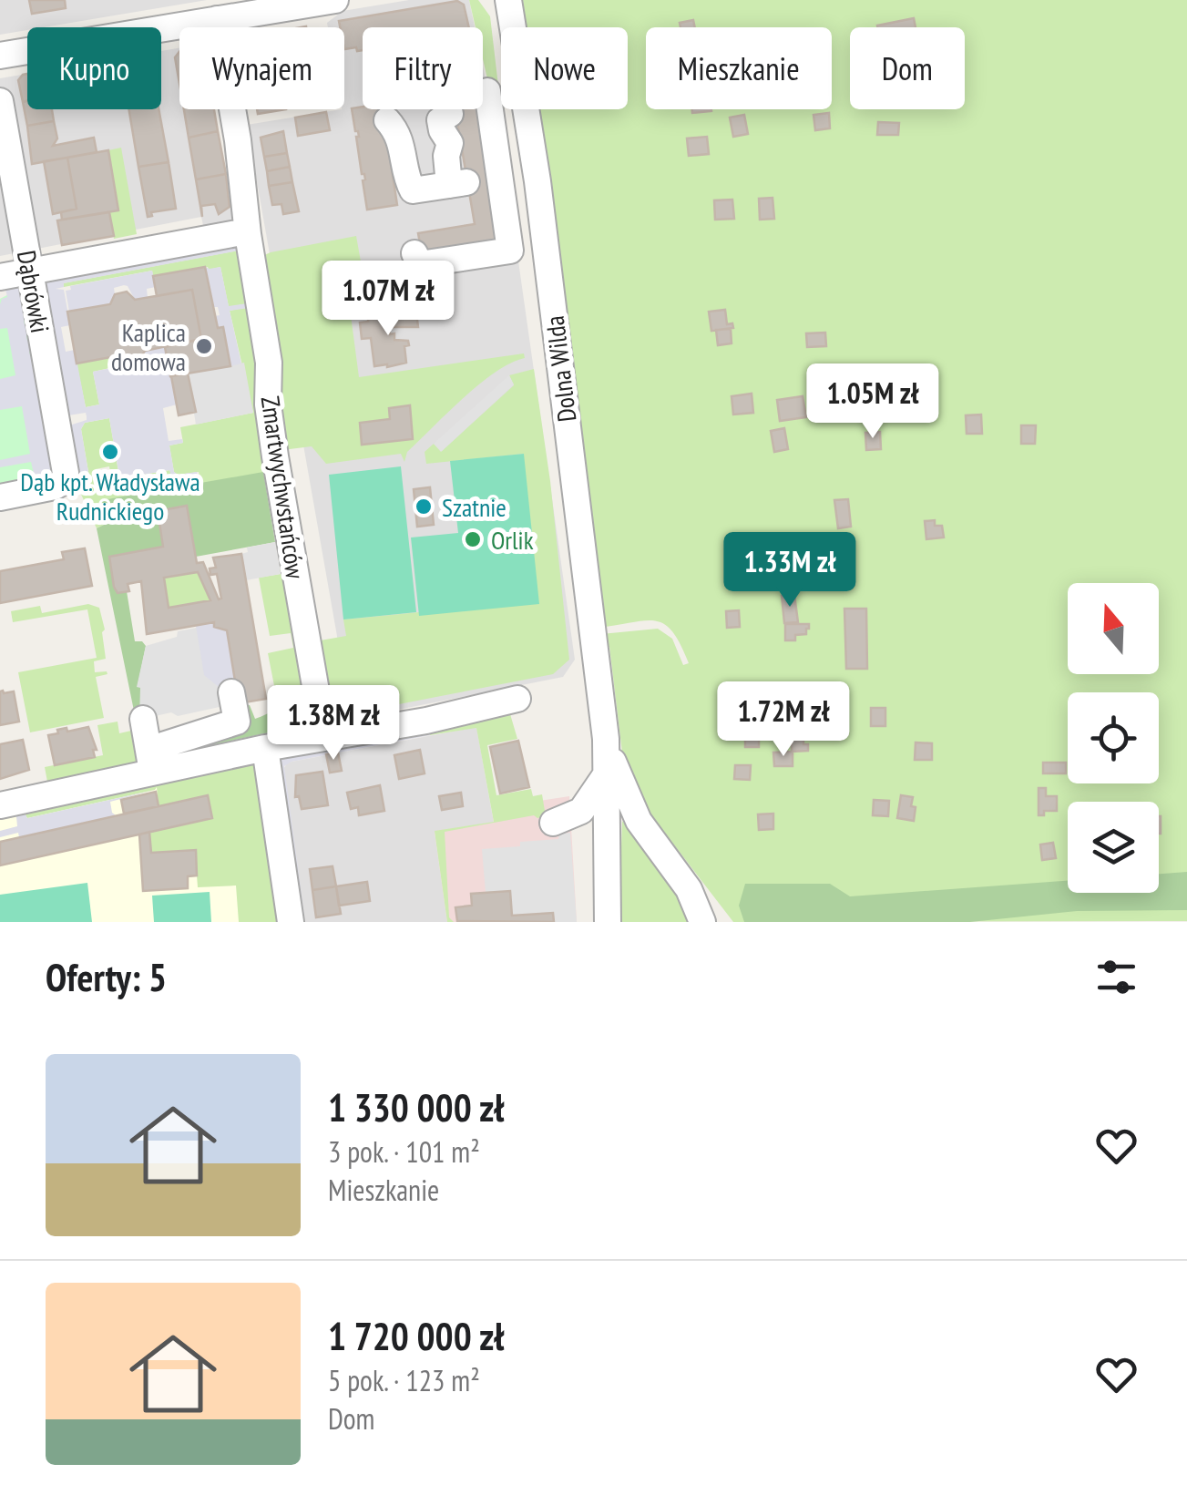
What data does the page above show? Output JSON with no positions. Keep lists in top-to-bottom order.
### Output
{
  "streets": {
    "street": ["Dąbrówki", "Dolna Wilda", "Zmartwychwstańców"]
  },
  "places": [
    "Kaplica domowa",
    "Dąb kpt. Władysława Rudnickiego",
    "Szatnie",
    "Orlik"
  ],
  "north": "top",
  "page": {
    "chip": [
      "Kupno",
      "Wynajem",
      "Filtry",
      "Nowe",
      "Mieszkanie",
      "Dom"
    ],
    "price": [
      "1.07M zł",
      "1.05M zł",
      "1.33M zł",
      "1.72M zł",
      "1.38M zł"
    ],
    "heading": "Oferty: 5",
    "list": [
      {
        "name": "1 330 000 zł",
        "note": "3 pok. · 101 m² · Mieszkanie"
      },
      {
        "name": "1 720 000 zł",
        "note": "5 pok. · 123 m² · Dom"
      }
    ]
  }
}
